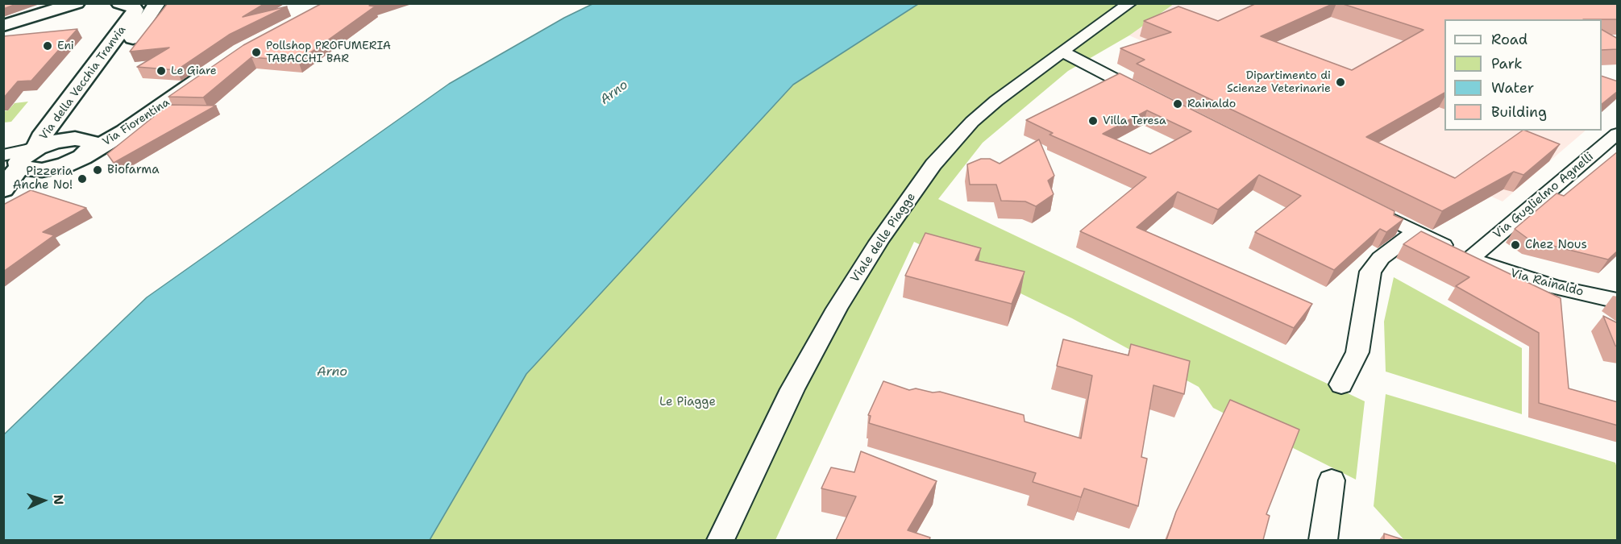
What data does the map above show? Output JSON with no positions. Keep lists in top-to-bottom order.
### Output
{
  "streets": {
    "main road": ["Via della Vecchia Tranvia", "Via Fiorentina"],
    "street": ["Via Guglielmo Agnelli", "Viale delle Piagge", "Via Rainaldo"]
  },
  "crossings": [
    ["Via Guglielmo Agnelli", "Via Rainaldo"]
  ],
  "water": ["Arno"],
  "parks": ["Le Piagge"],
  "places": [
    "Eni",
    "Pollshop PROFUMERIA TABACCHI BAR",
    "Le Giare",
    "Dipartimento di Scienze Veterinarie",
    "Rainaldo",
    "Villa Teresa",
    "Biofarma",
    "Pizzeria Anche No!",
    "Chez Nous"
  ],
  "legend": [
    "Road",
    "Park",
    "Water",
    "Building"
  ],
  "north": "right"
}
